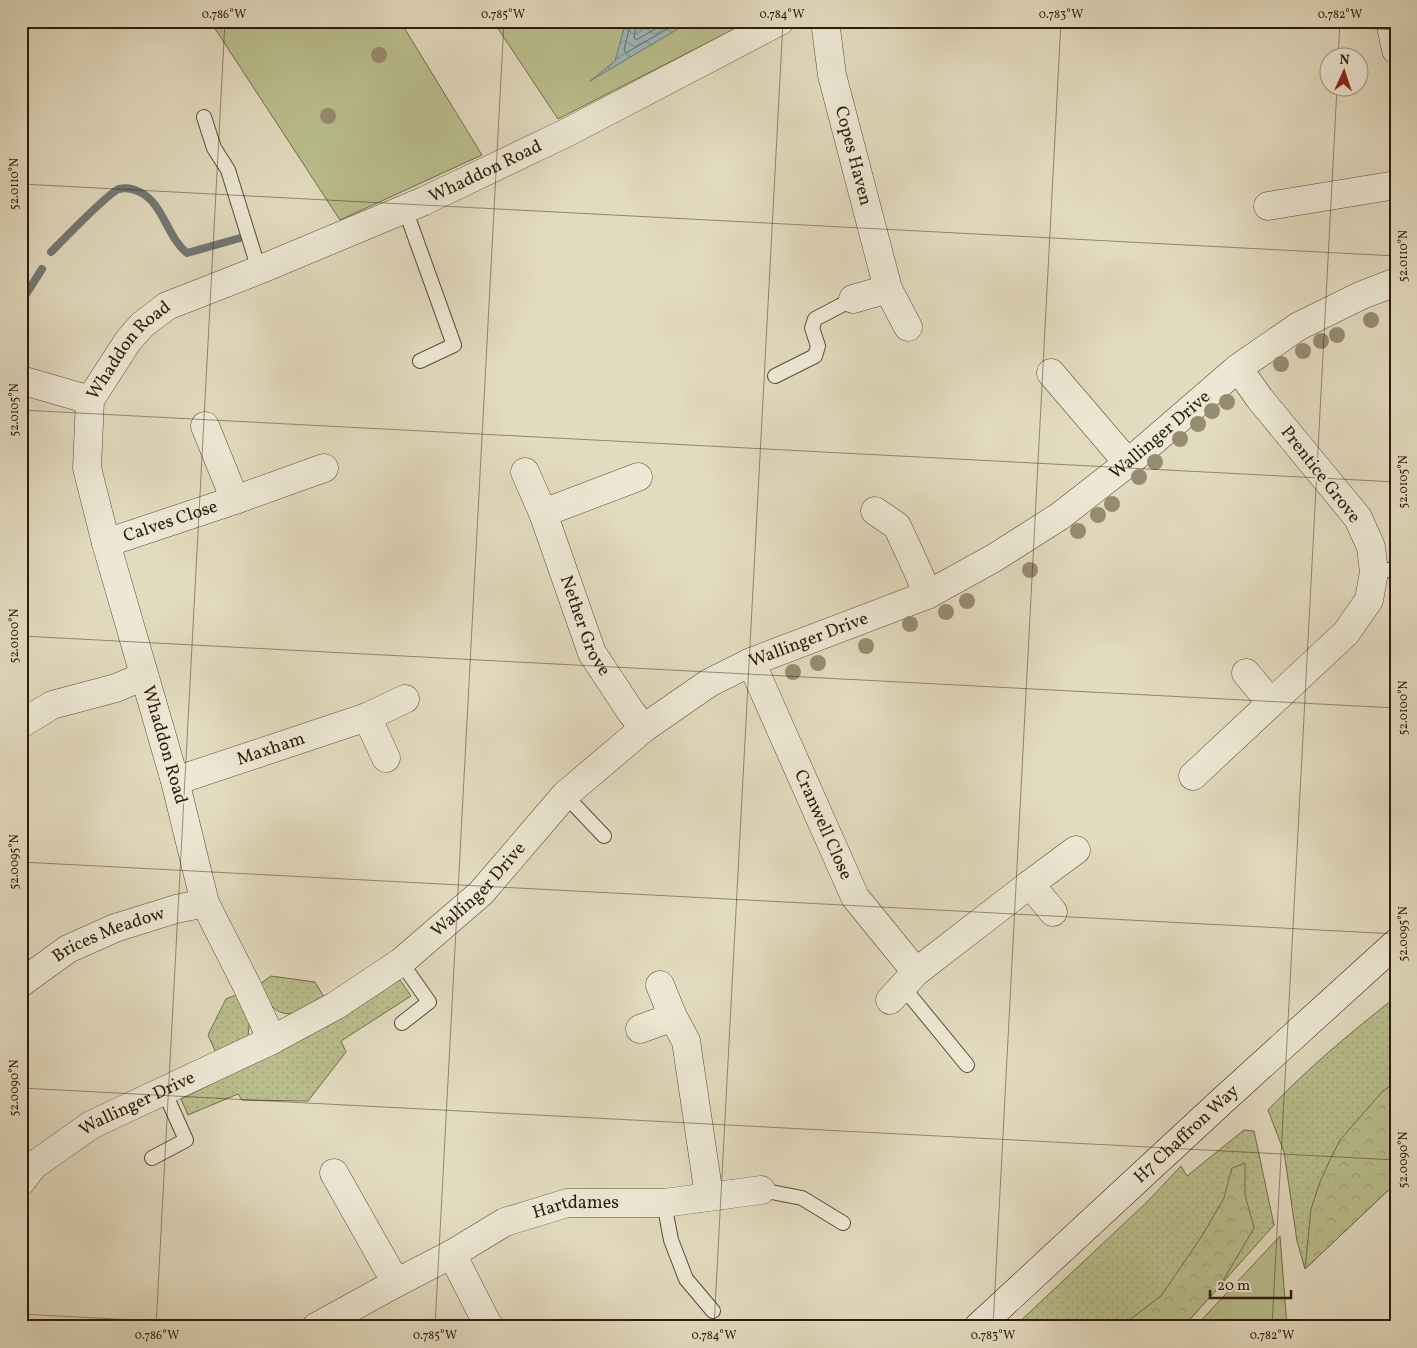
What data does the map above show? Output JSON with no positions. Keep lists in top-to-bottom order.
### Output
{
  "streets": {
    "street": [
      "Copes Haven",
      "Whaddon Road",
      "Wallinger Drive",
      "Prentice Grove",
      "Calves Close",
      "Nether Grove",
      "Maxham",
      "Cranwell Close",
      "Brices Meadow",
      "H7 Chaffron Way",
      "Hartdames"
    ]
  },
  "crossings": [
    ["Whaddon Road", "Wallinger Drive"],
    ["Whaddon Road", "Calves Close"],
    ["Whaddon Road", "Maxham"],
    ["Whaddon Road", "Brices Meadow"],
    ["Wallinger Drive", "Prentice Grove"],
    ["Wallinger Drive", "Nether Grove"],
    ["Wallinger Drive", "Cranwell Close"]
  ],
  "scale_bar": "20 m",
  "north": "top",
  "coordinates": [
    "0.786°W",
    "0.785°W",
    "0.784°W",
    "0.783°W",
    "0.782°W",
    "52.0110°N",
    "52.0105°N",
    "52.0100°N",
    "52.0095°N",
    "52.0090°N"
  ]
}
